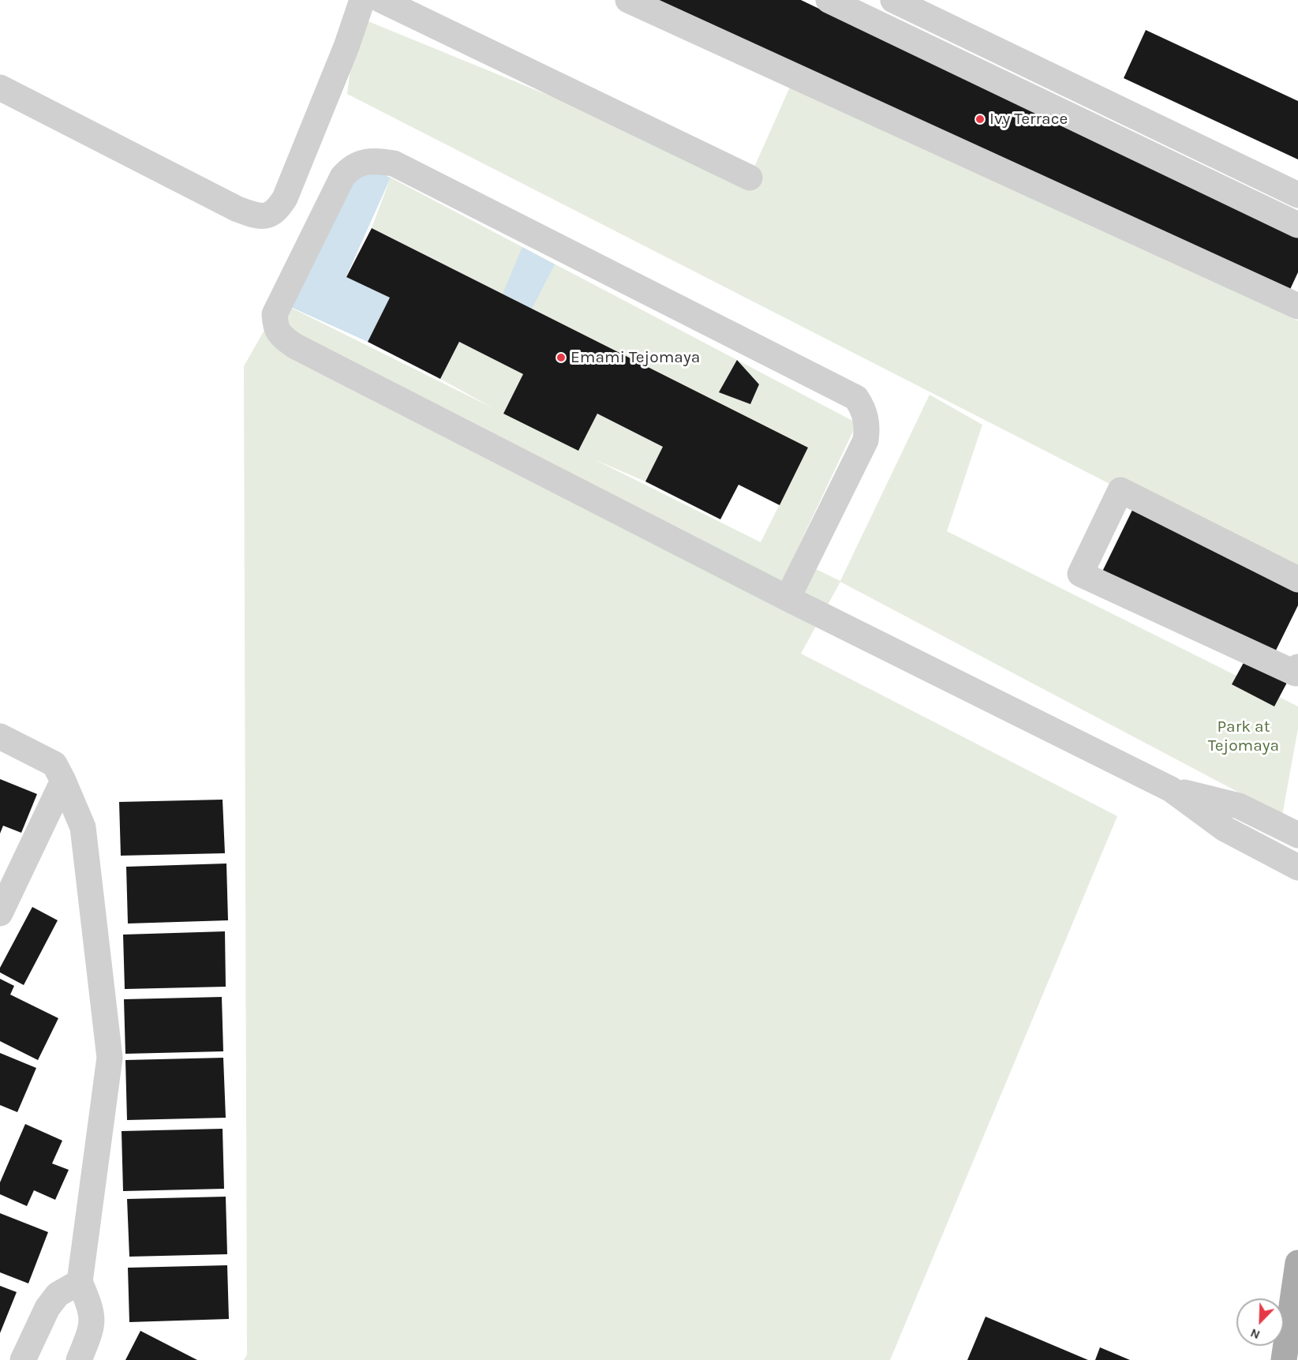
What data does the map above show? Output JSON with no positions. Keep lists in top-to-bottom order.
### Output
{
  "parks": ["Park at Tejomaya"],
  "places": ["Ivy Terrace", "Emami Tejomaya"],
  "north": "bottom left"
}
